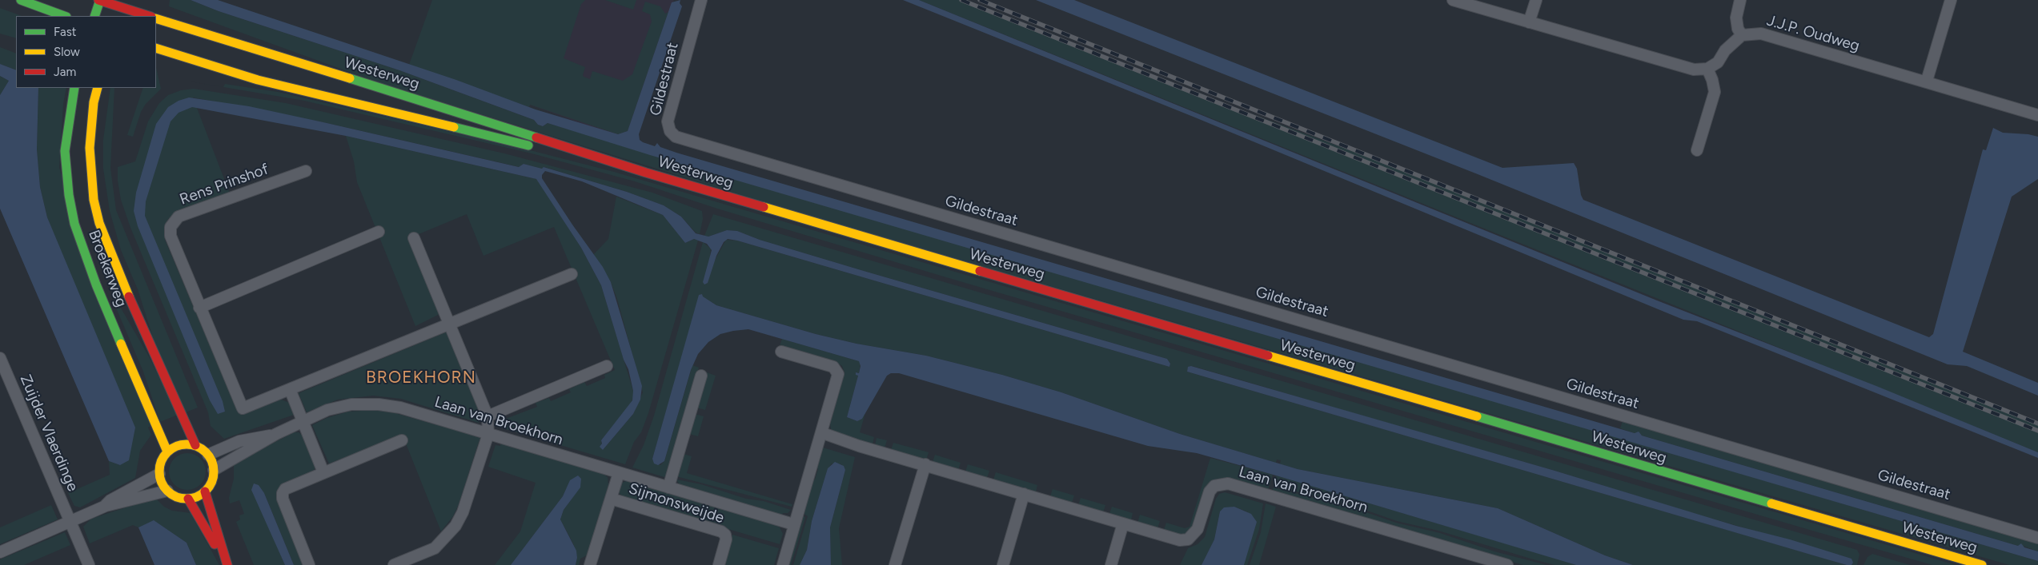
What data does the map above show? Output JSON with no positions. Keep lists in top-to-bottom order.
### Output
{
  "streets": {
    "main road": ["Westerweg", "Broekerweg"],
    "street": [
      "J.J.P. Oudweg",
      "Gildestraat",
      "Rens Prinshof",
      "Laan van Broekhorn",
      "Zuijder Vlaerdinge",
      "Sijmonsweijde"
    ]
  },
  "crossings": [
    ["Broekerweg", "Laan van Broekhorn"]
  ],
  "districts": ["BROEKHORN"],
  "legend": ["Fast", "Slow", "Jam"]
}
